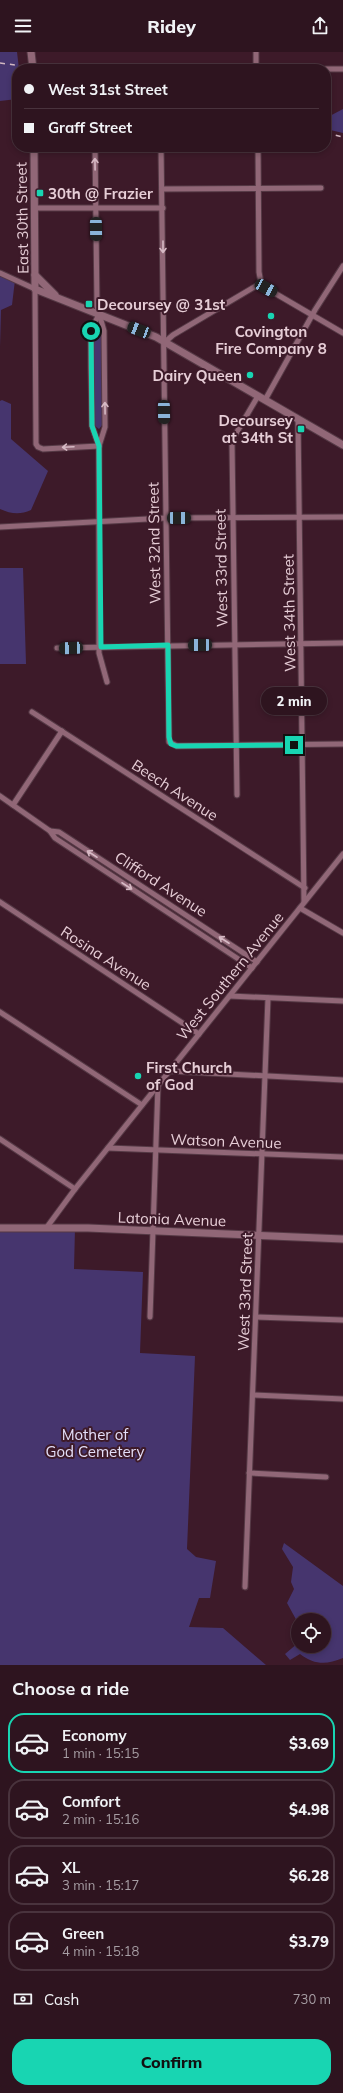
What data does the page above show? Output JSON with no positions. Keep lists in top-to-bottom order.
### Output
{
  "streets": {
    "main road": ["East 30th Street", "Latonia Avenue"],
    "street": [
      "West 32nd Street",
      "West 33rd Street",
      "West 34th Street",
      "Beech Avenue",
      "Clifford Avenue",
      "Rosina Avenue",
      "West Southern Avenue",
      "Watson Avenue"
    ]
  },
  "crossings": [
    ["West 32nd Street", "West 33rd Street"],
    ["West 33rd Street", "Watson Avenue"],
    ["West 33rd Street", "Latonia Avenue"],
    ["West 34th Street", "Beech Avenue"],
    ["West 34th Street", "West Southern Avenue"],
    ["Clifford Avenue", "West Southern Avenue"],
    ["Rosina Avenue", "West Southern Avenue"],
    ["West Southern Avenue", "Watson Avenue"],
    ["West Southern Avenue", "Latonia Avenue"]
  ],
  "parks": ["Mother of God Cemetery"],
  "places": {
    "transit": ["30th @ Frazier", "Decoursey @ 31st", "Decoursey at 34th St"],
    "other": ["Covington Fire Company 8", "Dairy Queen", "First Church of God"]
  },
  "page": {
    "header": "Ridey",
    "banner": ["West 31st Street", "Graff Street"],
    "bubble": "2 min",
    "heading": "Choose a ride",
    "list": [
      {
        "name": "Economy",
        "note": "1 min · 15:15",
        "value": "$3.69"
      },
      {
        "name": "Comfort",
        "note": "2 min · 15:16",
        "value": "$4.98"
      },
      {
        "name": "XL",
        "note": "3 min · 15:17",
        "value": "$6.28"
      },
      {
        "name": "Green",
        "note": "4 min · 15:18",
        "value": "$3.79"
      }
    ],
    "pay": ["Cash", "730 m"],
    "buttons": "Confirm"
  }
}
